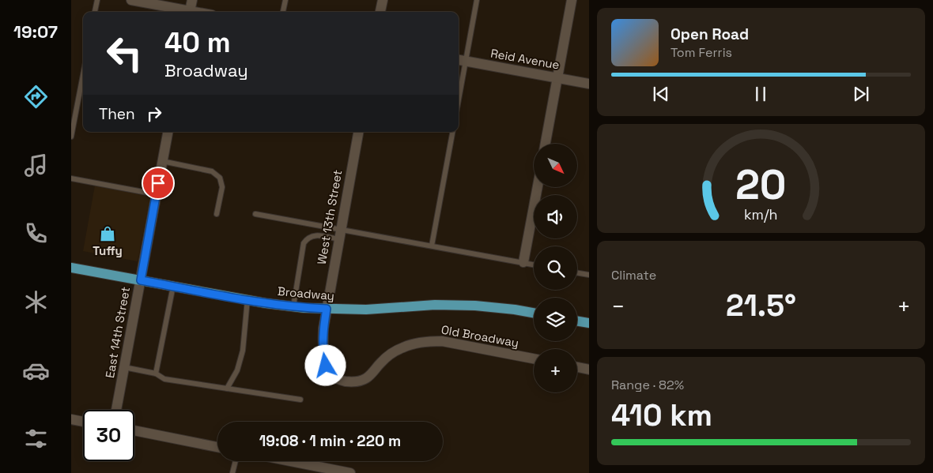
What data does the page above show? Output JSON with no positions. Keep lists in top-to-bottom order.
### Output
{
  "streets": {
    "main road": ["Broadway"],
    "street": [
      "Reid Avenue",
      "West 13th Street",
      "East 14th Street",
      "Old Broadway"
    ]
  },
  "crossings": [
    ["West 13th Street", "Broadway"],
    ["West 13th Street", "Old Broadway"],
    ["Broadway", "East 14th Street"],
    ["Broadway", "Old Broadway"]
  ],
  "places": {
    "shop": ["Tuffy"]
  },
  "north": "bottom right",
  "page": {
    "tabs": "19:07",
    "turn": ["40 m", "Broadway"],
    "song": ["Open Road", "Tom Ferris"],
    "then": "Then",
    "map_buttons": "+",
    "tile": [
      "Climate",
      ["Range · 82%", "410 km"]
    ],
    "heat": ["−", "21.5°", "+"],
    "limit": "30",
    "trip": "19:08 · 1 min · 220 m",
    "gauge": ["20", "km/h"]
  }
}
